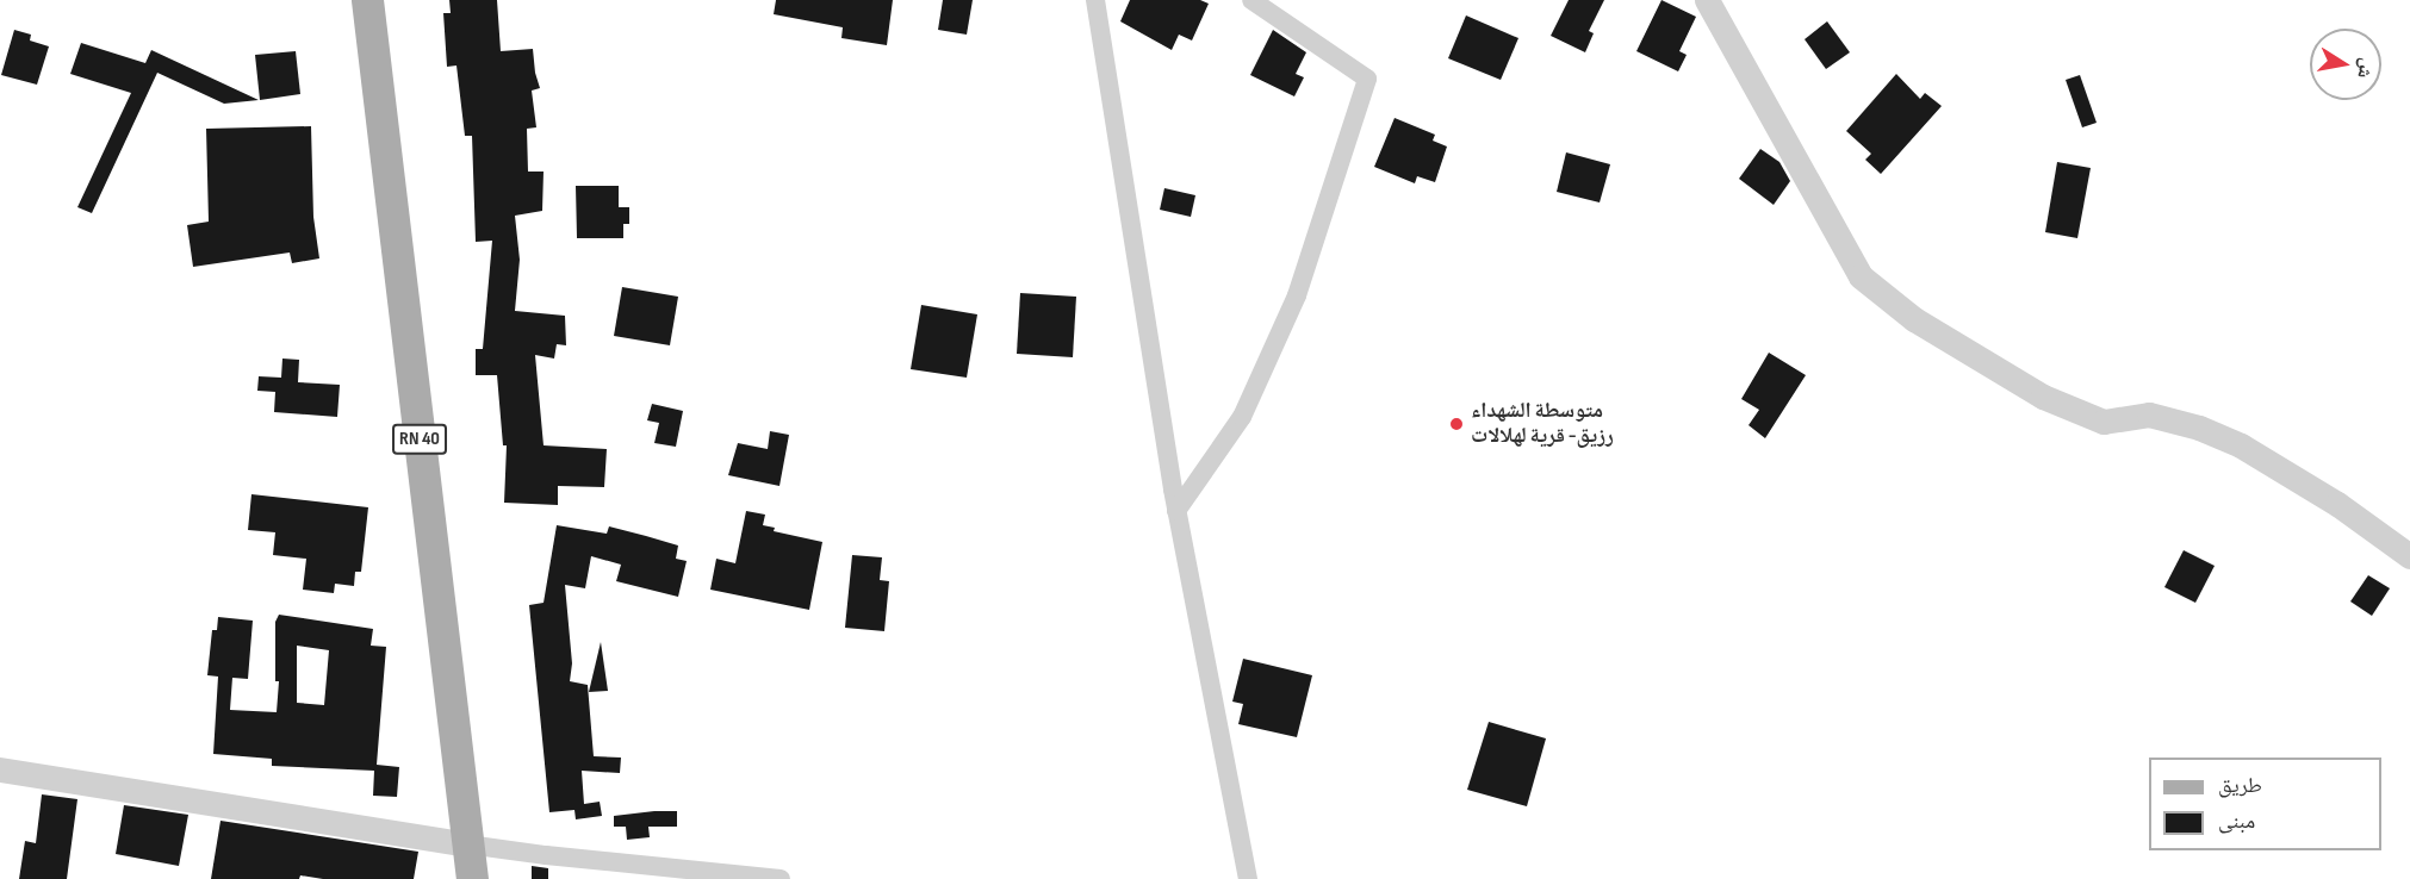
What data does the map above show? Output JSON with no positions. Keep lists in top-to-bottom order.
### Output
{
  "streets": {
    "main road": ["RN 40"]
  },
  "places": ["متوسطة الشهداء رزيق- قرية لهلالات"],
  "legend": ["طريق", "مبنى"],
  "north": "right"
}
